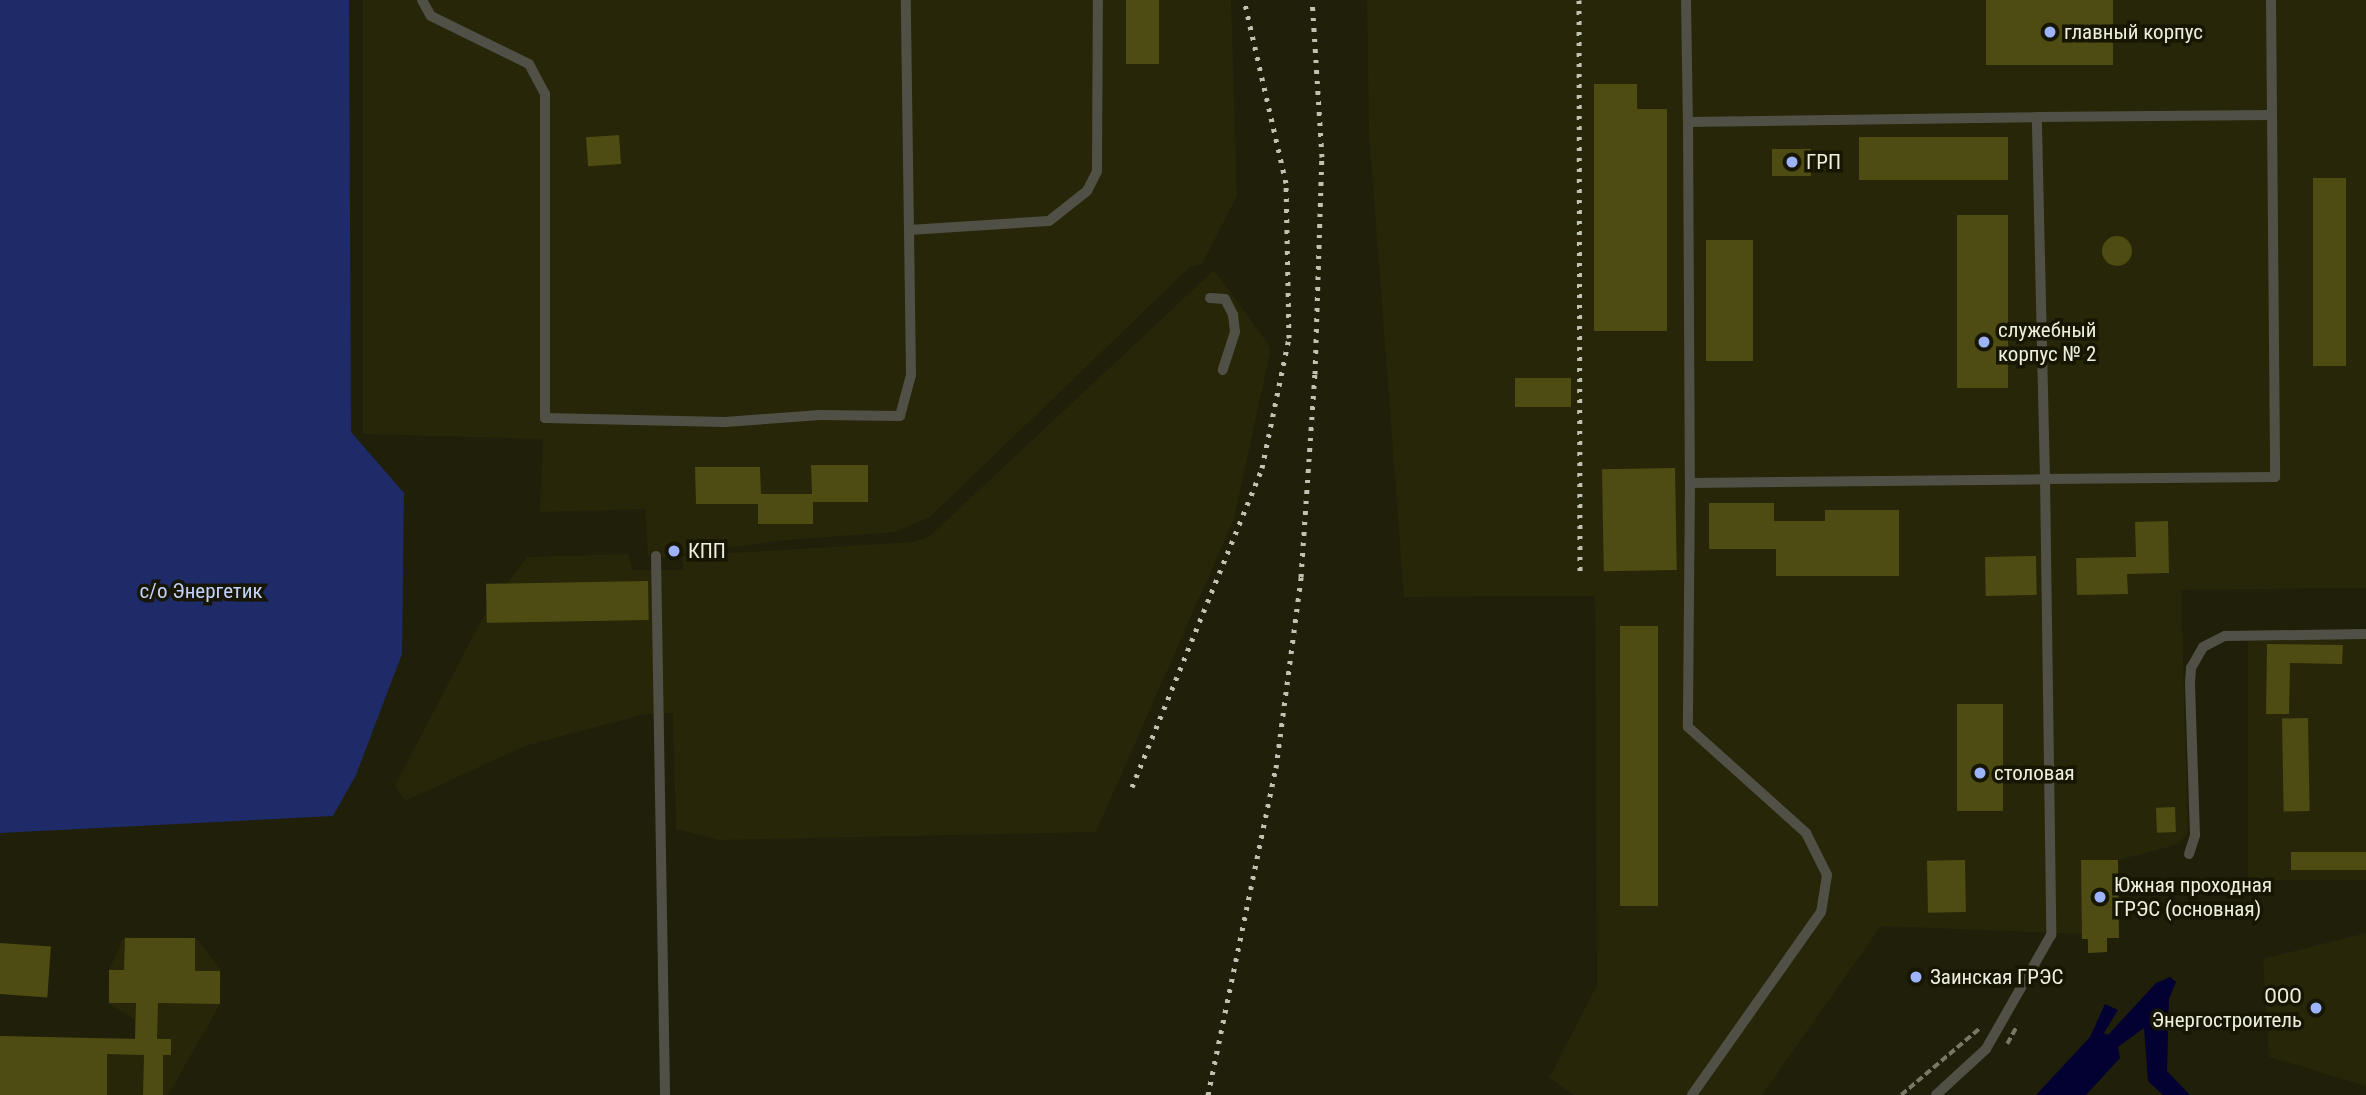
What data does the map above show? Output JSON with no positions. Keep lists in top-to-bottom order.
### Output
{
  "parks": ["с/о Энергетик"],
  "places": [
    "главный корпус",
    "ГРП",
    "служебный корпус № 2",
    "КПП",
    "столовая",
    "Южная проходная ГРЭС (основная)",
    "Заинская ГРЭС",
    "ООО Энергостроитель"
  ]
}
